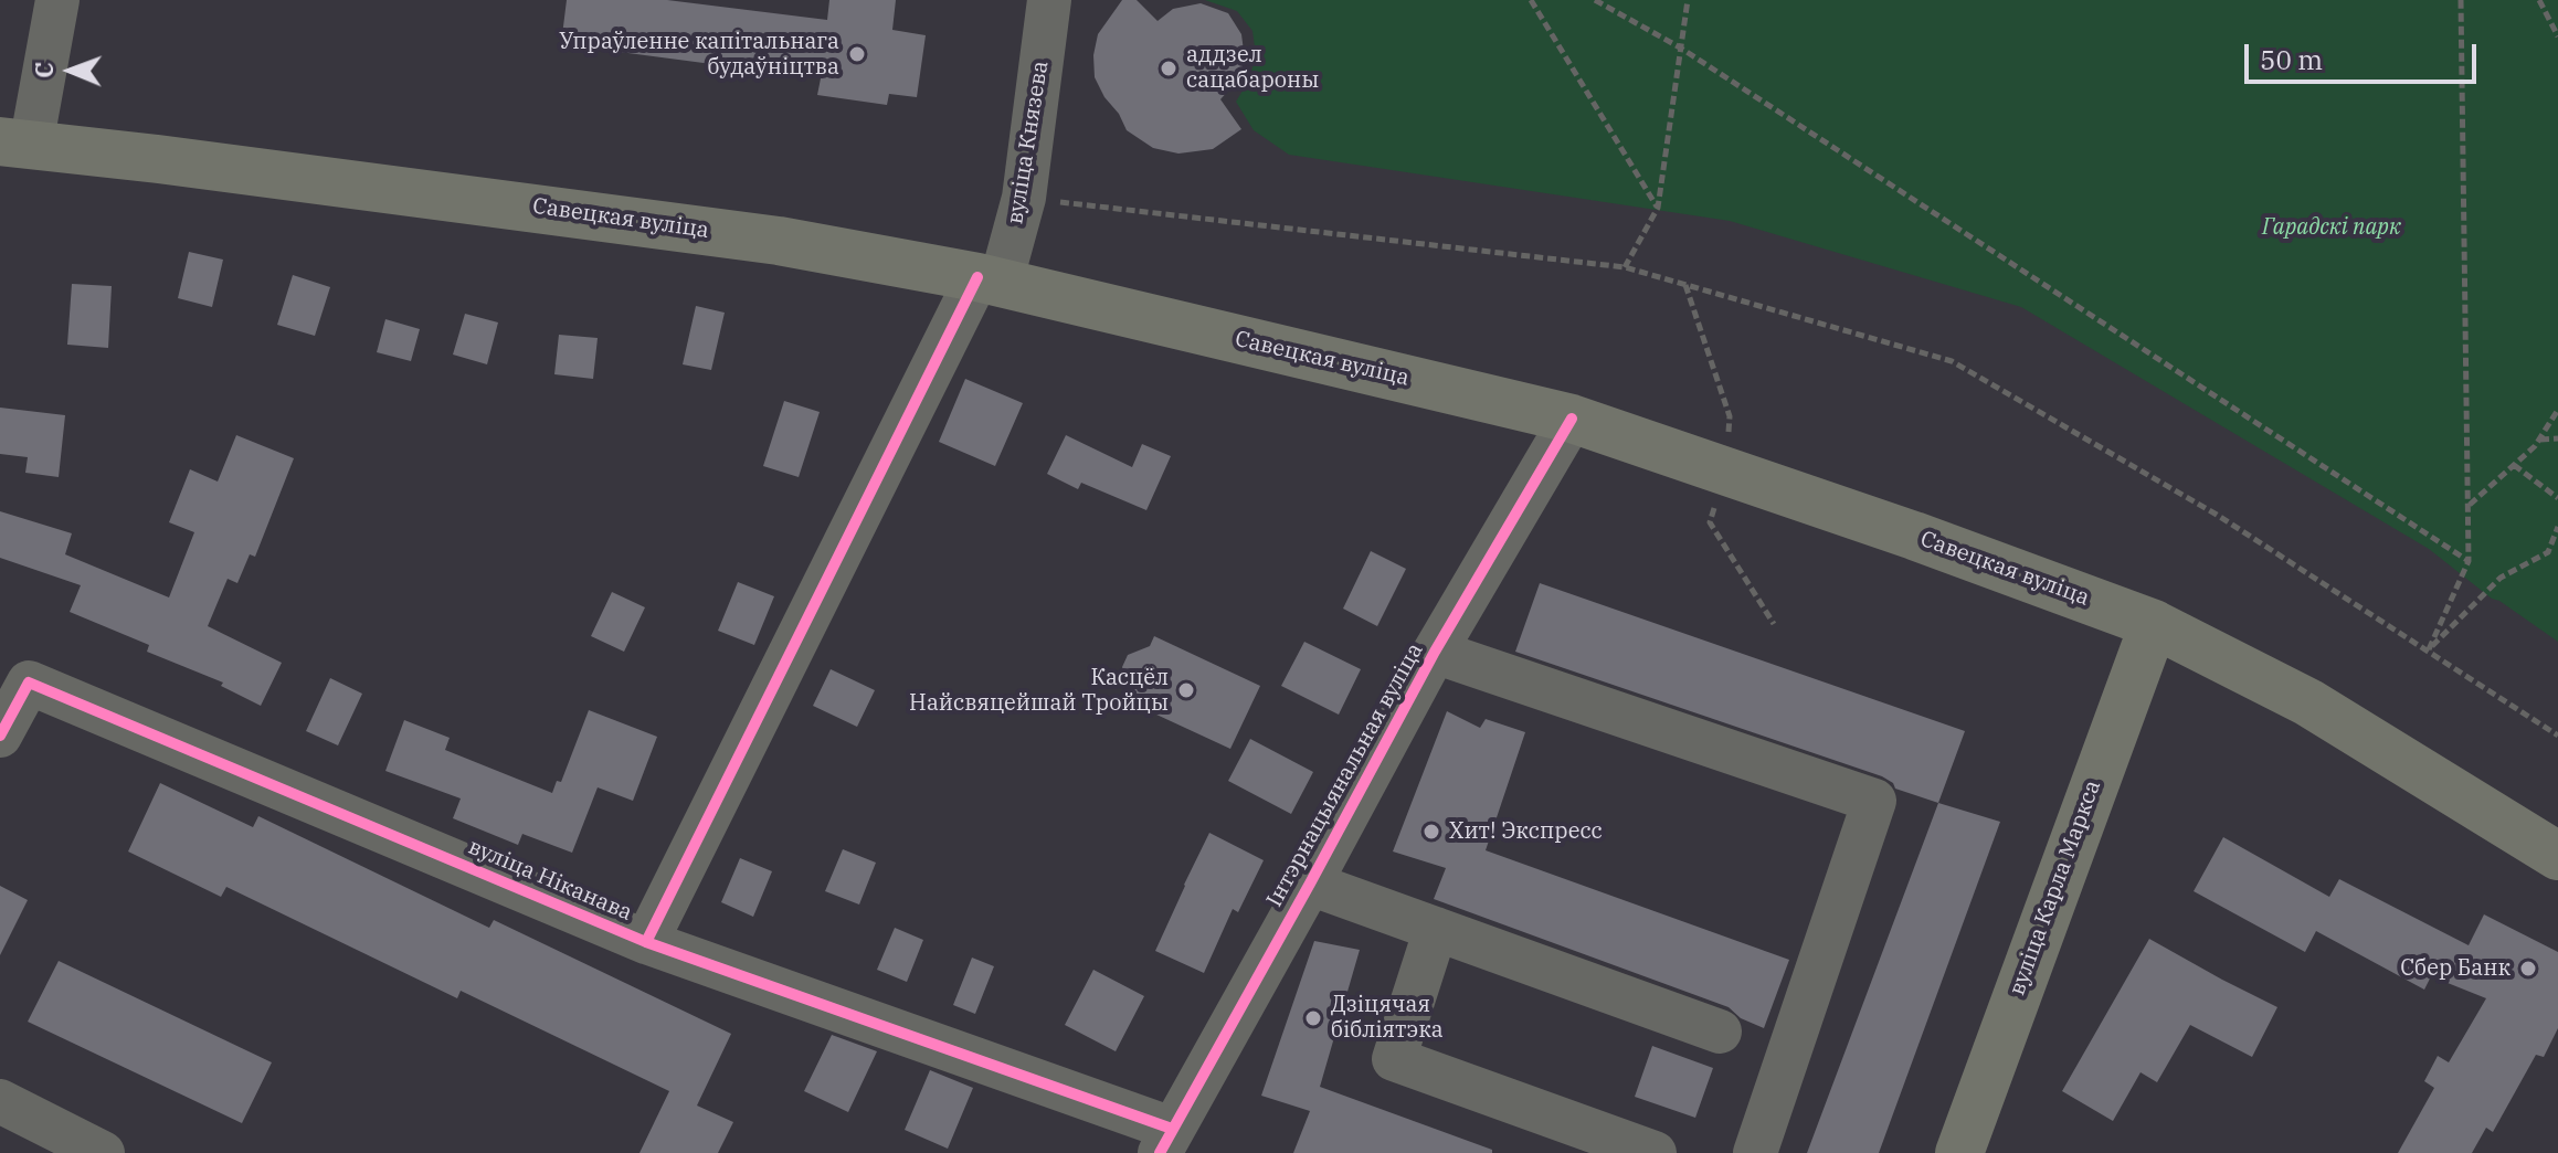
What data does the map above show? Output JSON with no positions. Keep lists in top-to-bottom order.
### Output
{
  "streets": {
    "main road": ["Савецкая вуліца", "вуліца Карла Маркса"],
    "street": ["вуліца Князева", "Інтэрнацыянальная вуліца", "вуліца Ніканава"]
  },
  "crossings": [
    ["вуліца Князева", "Савецкая вуліца"],
    ["вуліца Князева", "вуліца Ніканава"],
    ["Савецкая вуліца", "Інтэрнацыянальная вуліца"],
    ["Савецкая вуліца", "вуліца Карла Маркса"],
    ["Інтэрнацыянальная вуліца", "вуліца Ніканава"]
  ],
  "parks": ["Гарадскі парк"],
  "places": [
    "Упраўленне капітальнага будаўніцтва",
    "аддзел сацабароны",
    "Касцёл Найсвяцейшай Тройцы",
    "Хит! Экспресс",
    "Сбер Банк",
    "Дзіцячая бібліятэка"
  ],
  "scale_bar": "50 m",
  "north": "left"
}
